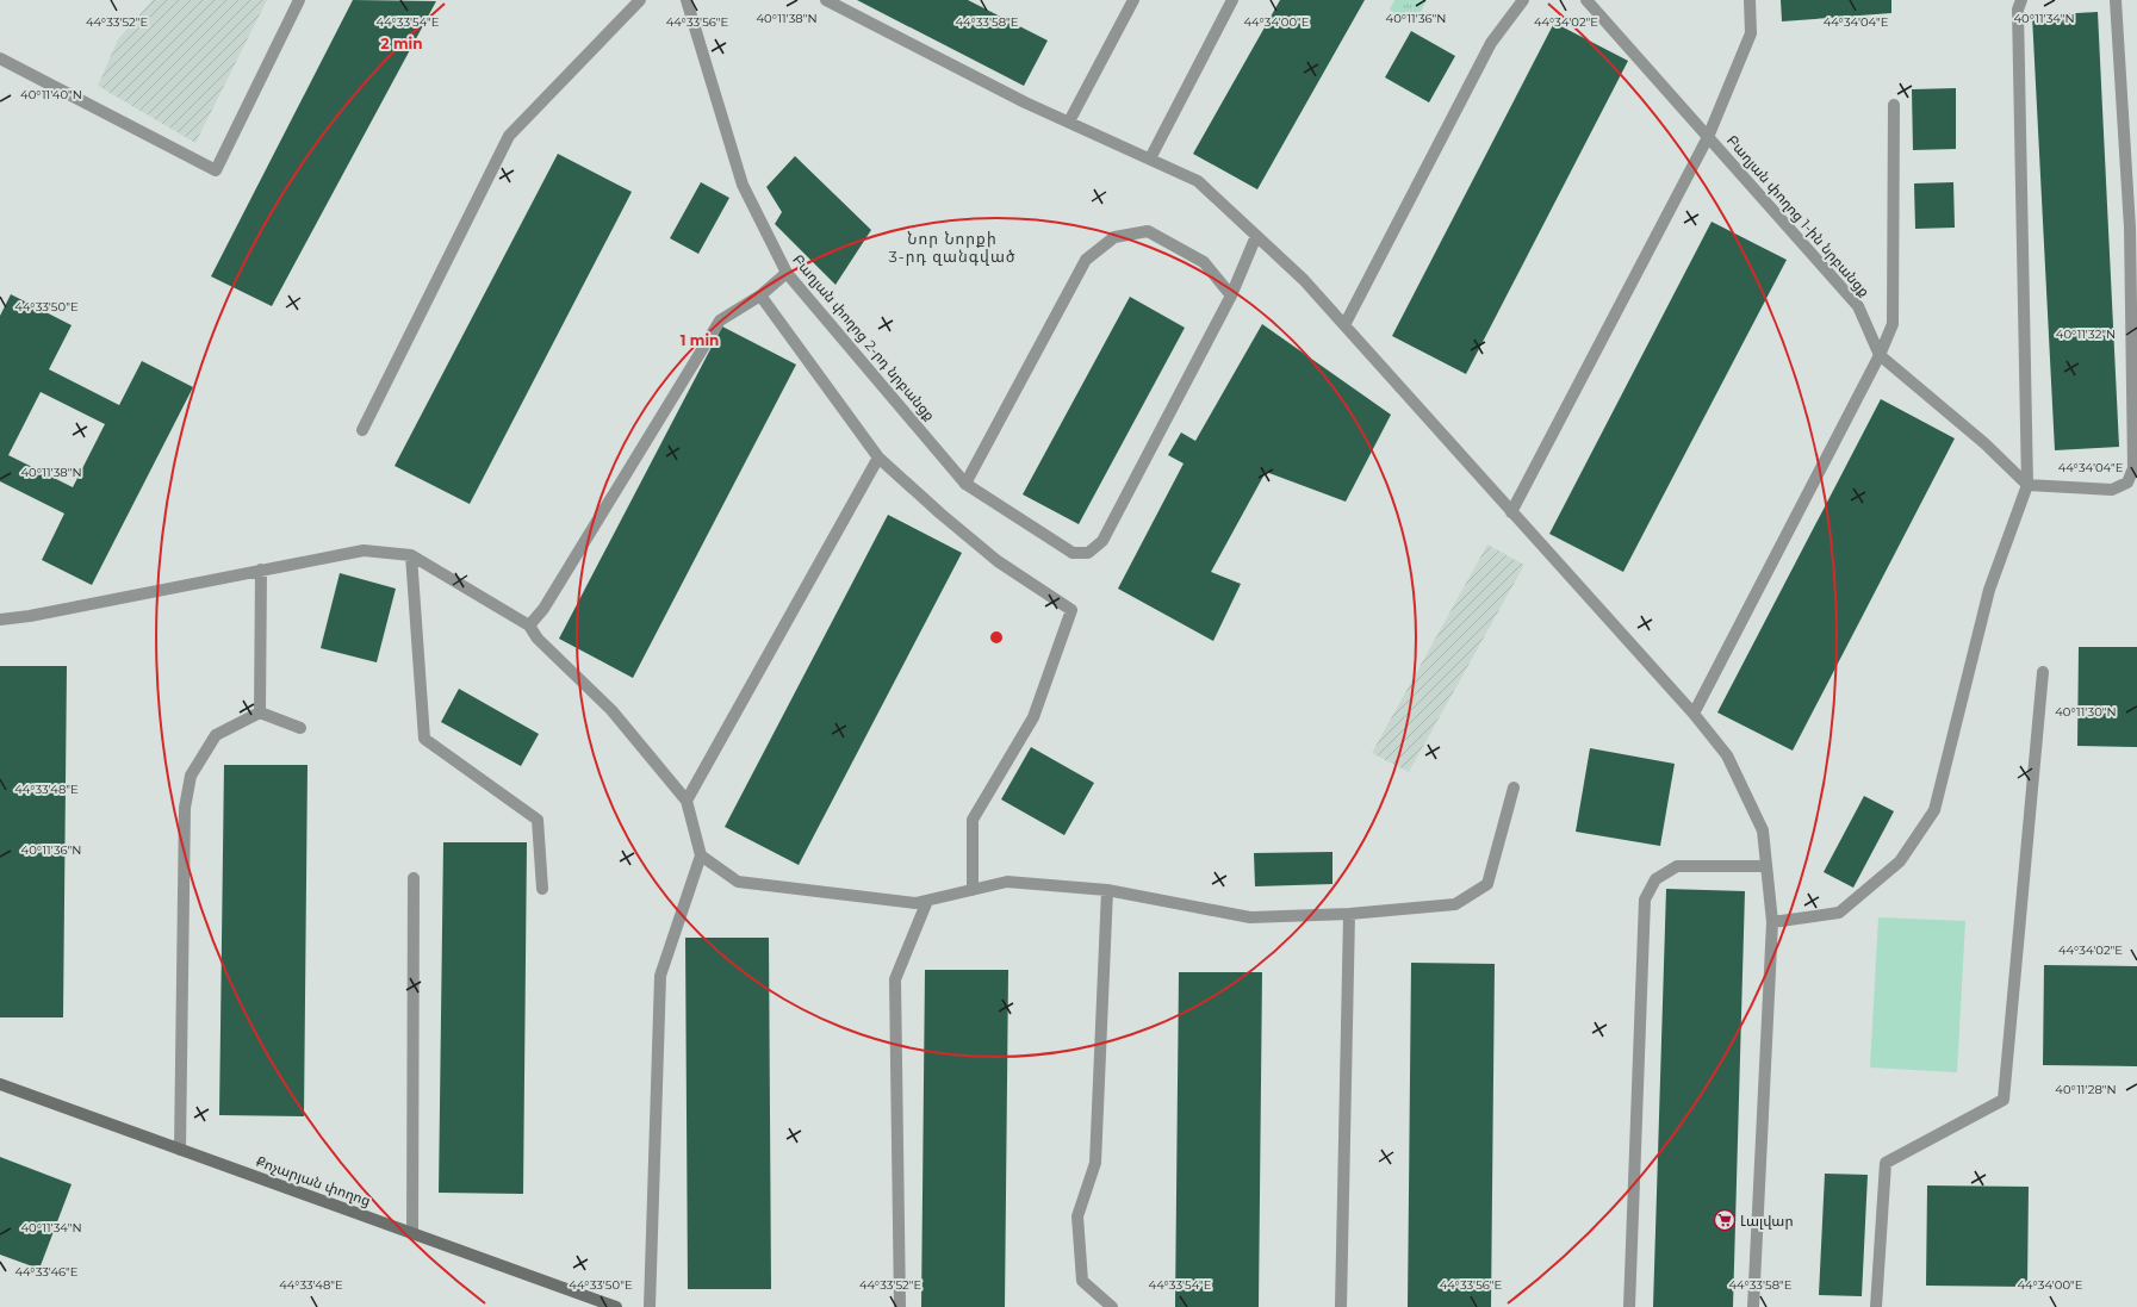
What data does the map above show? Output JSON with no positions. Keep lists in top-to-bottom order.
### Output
{
  "streets": {
    "street": ["Բաղյան փողոց 1-ին նրբանցք", "Բաղյան փողոց 2-րդ նրբանցք", "Քոչարյան փողոց"]
  },
  "districts": ["Նոր Նորքի 3-րդ զանգված"],
  "places": {
    "supermarket": ["Լալվար"]
  },
  "coordinates": [
    "40°11'36\"N",
    "40°11'38\"N",
    "40°11'34\"N",
    "44°33'52\"E",
    "44°33'54\"E",
    "44°33'56\"E",
    "44°33'58\"E",
    "44°34'00\"E",
    "44°34'02\"E",
    "44°34'04\"E",
    "40°11'40\"N",
    "44°33'50\"E",
    "40°11'32\"N",
    "40°11'30\"N",
    "44°33'48\"E",
    "40°11'28\"N",
    "44°33'46\"E"
  ],
  "rings": ["2 min", "1 min"]
}
